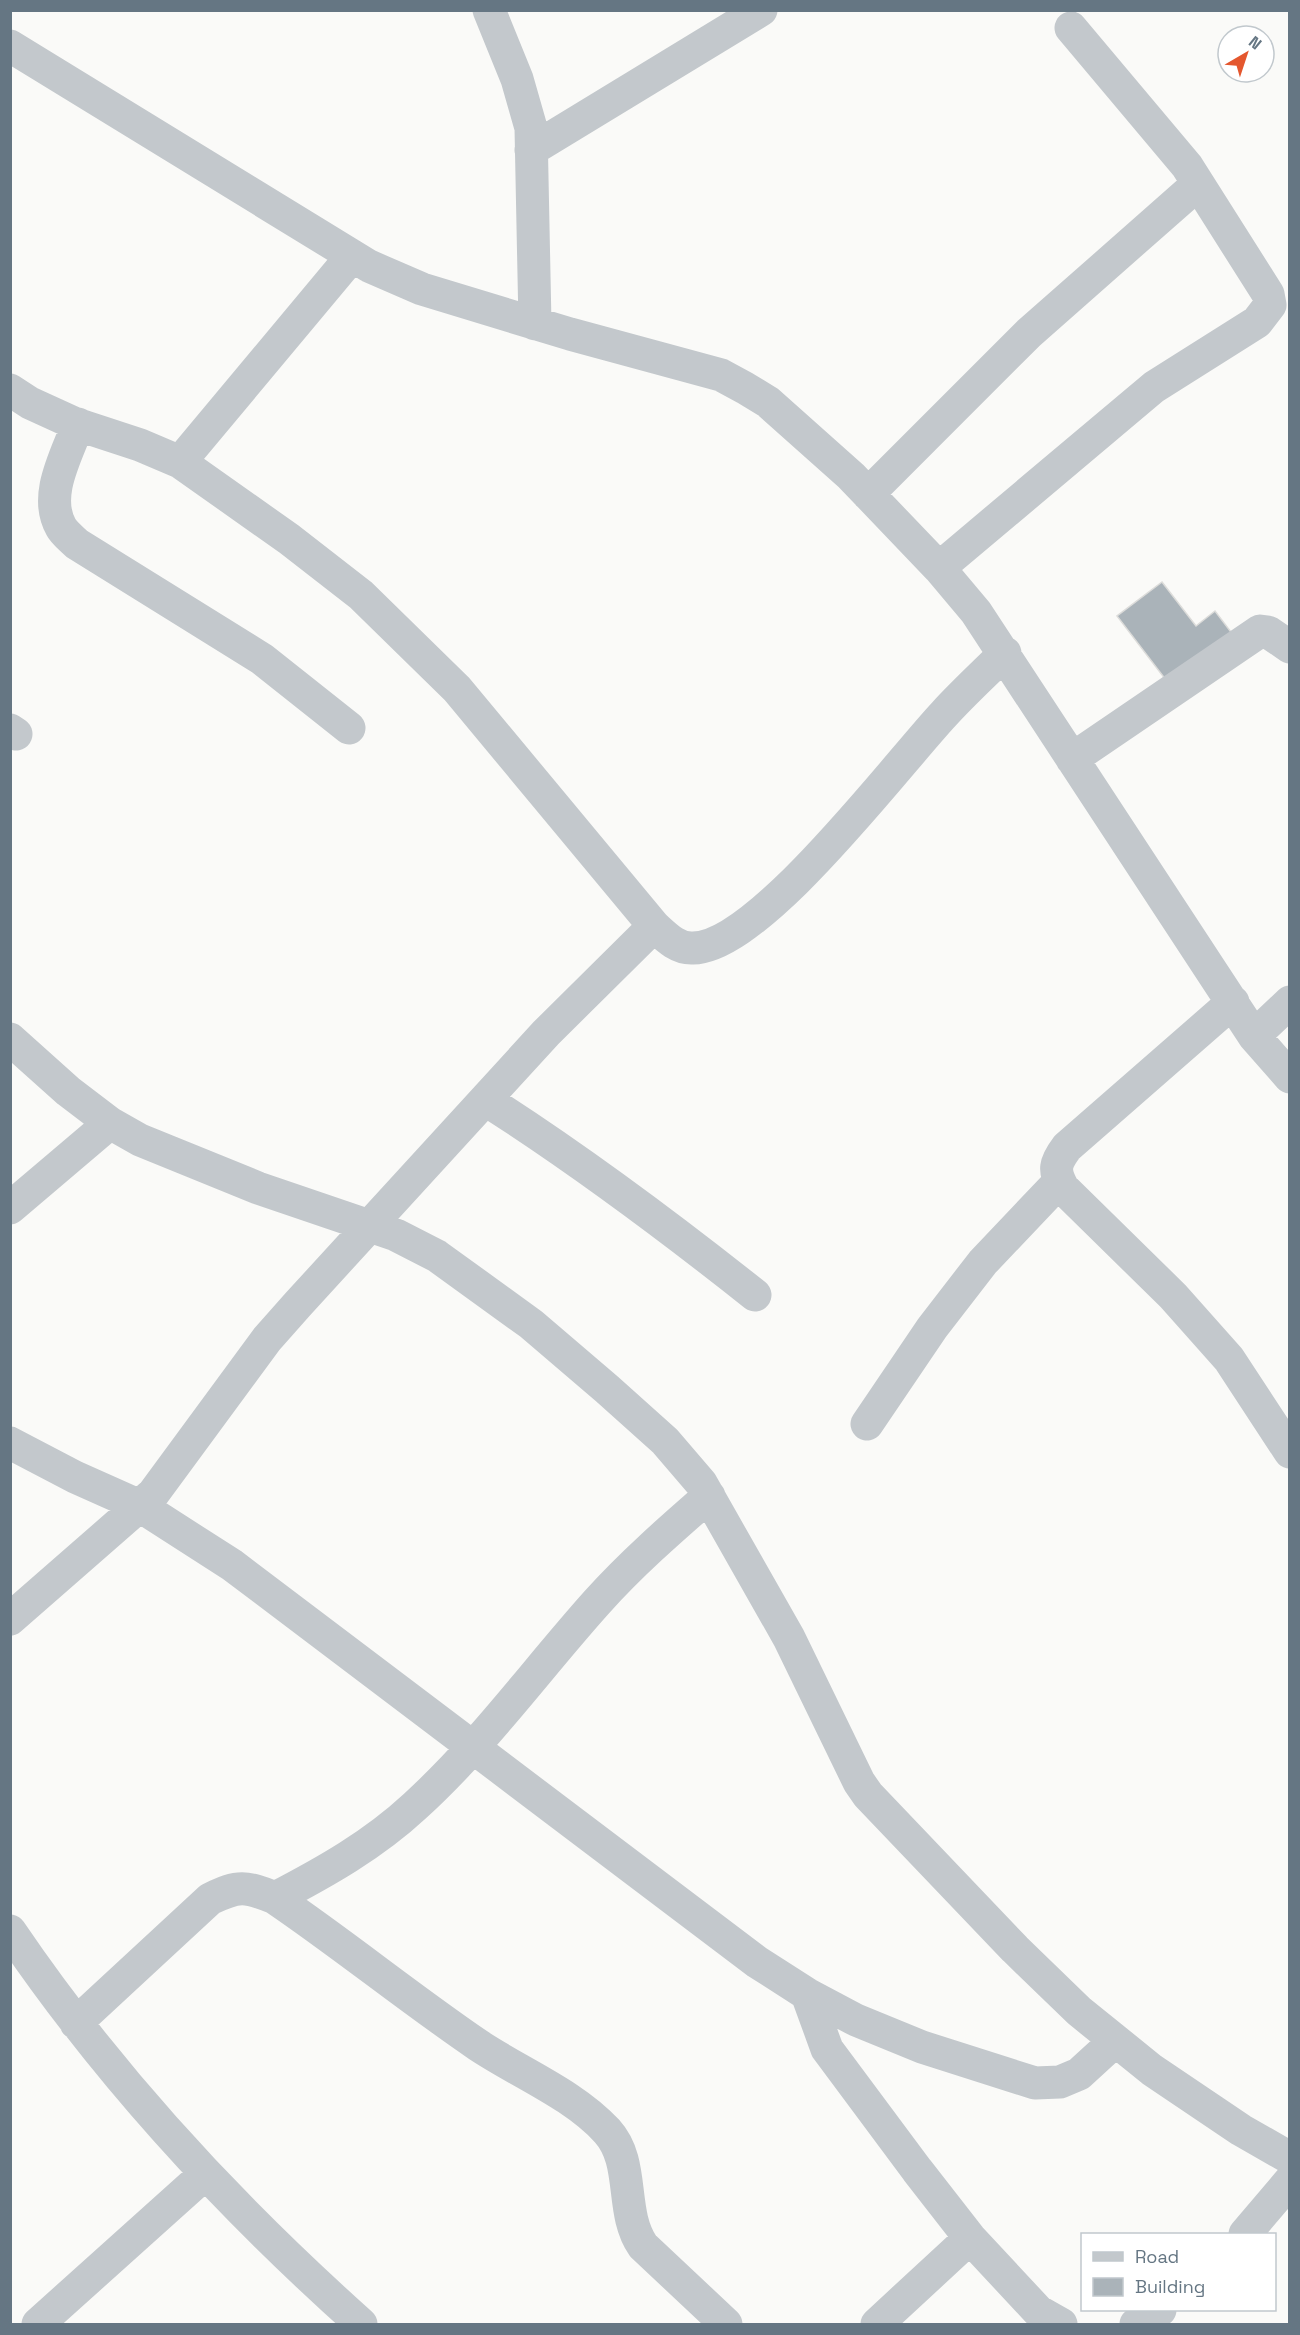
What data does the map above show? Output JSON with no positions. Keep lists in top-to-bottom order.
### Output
{
  "legend": ["Road", "Building"],
  "north": "top right"
}
